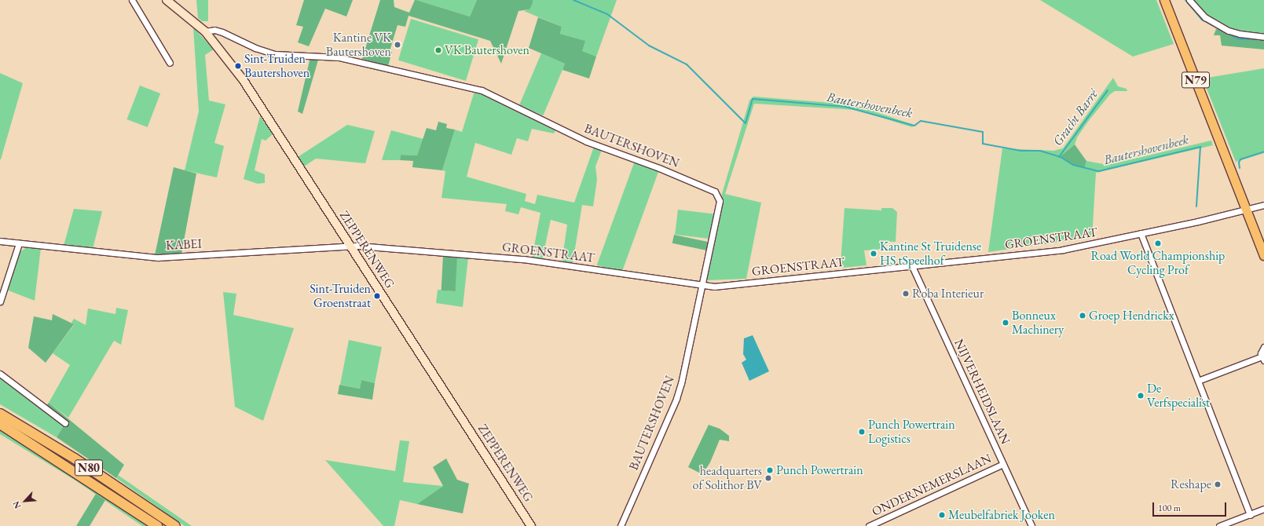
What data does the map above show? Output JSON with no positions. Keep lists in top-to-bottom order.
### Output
{
  "streets": {
    "highway": ["N80"],
    "main road": ["N79"],
    "street": [
      "BAUTERSHOVEN",
      "GROENSTRAAT",
      "KABEI",
      "ZEPPERENWEG",
      "NIJVERHEIDSLAAN",
      "ONDERNEMERSLAAN"
    ]
  },
  "crossings": [
    ["N79", "GROENSTRAAT"],
    ["BAUTERSHOVEN", "GROENSTRAAT"],
    ["BAUTERSHOVEN", "ZEPPERENWEG"],
    ["GROENSTRAAT", "KABEI"],
    ["GROENSTRAAT", "ZEPPERENWEG"],
    ["GROENSTRAAT", "NIJVERHEIDSLAAN"],
    ["KABEI", "ZEPPERENWEG"],
    ["NIJVERHEIDSLAAN", "ONDERNEMERSLAAN"]
  ],
  "water": ["Bautershovenbeek", "Gracht Barré"],
  "places": [
    "Kantine VK Bautershoven",
    "VK Bautershoven",
    "Sint-Truiden Bautershoven",
    "Road World Championship Cycling Prof",
    "Kantine St Truidense HS tSpeelhof",
    "Roba Interieur",
    "Sint-Truiden Groenstraat",
    "Groep Hendrickx",
    "Bonneux Machinery",
    "De Verfspecialist",
    "Punch Powertrain Logistics",
    "Punch Powertrain",
    "headquarters of Solithor BV",
    "Reshape",
    "Meubelfabriek Jooken"
  ],
  "scale_bar": "100 m",
  "north": "bottom left"
}
